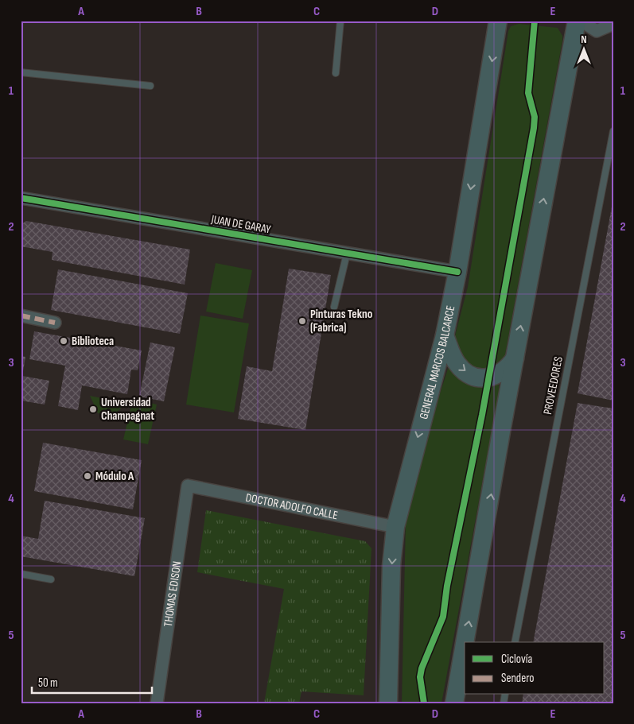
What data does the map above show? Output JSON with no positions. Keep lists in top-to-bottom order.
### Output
{
  "streets": {
    "main road": ["GENERAL MARCOS BALCARCE"],
    "street": ["JUAN DE GARAY", "DOCTOR ADOLFO CALLE", "THOMAS EDISON"],
    "lane": ["PROVEEDORES"]
  },
  "crossings": [
    ["JUAN DE GARAY", "GENERAL MARCOS BALCARCE"],
    ["GENERAL MARCOS BALCARCE", "DOCTOR ADOLFO CALLE"],
    ["DOCTOR ADOLFO CALLE", "THOMAS EDISON"]
  ],
  "places": [
    "Pinturas Tekno (Fabrica)",
    "Biblioteca",
    "Universidad Champagnat",
    "Módulo A"
  ],
  "legend": ["Ciclovía", "Sendero"],
  "scale_bar": "50 m",
  "north": "top",
  "grid": {
    "columns": [
      "A",
      "B",
      "C",
      "D",
      "E"
    ],
    "rows": [
      "1",
      "2",
      "3",
      "4",
      "5"
    ]
  }
}
